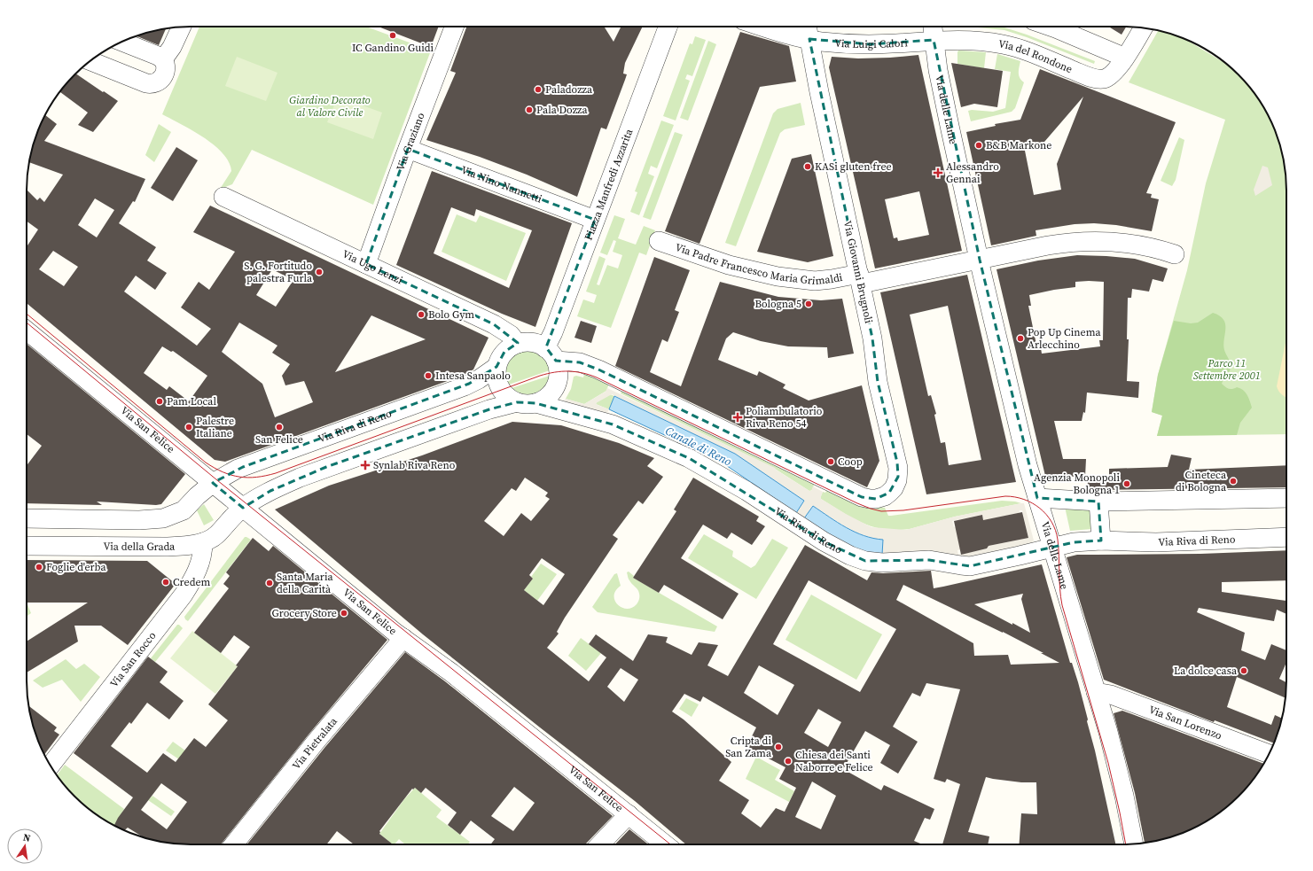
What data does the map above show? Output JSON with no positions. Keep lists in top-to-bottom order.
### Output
{
  "streets": {
    "street": [
      "Via Luigi Calori",
      "Via del Rondone",
      "Via delle Lame",
      "Via Graziano",
      "Via Nino Nannetti",
      "Piazza Manfredi Azzarita",
      "Via Padre Francesco Maria Grimaldi",
      "Via Ugo Lenzi",
      "Via Giovanni Brugnoli",
      "Via Riva di Reno",
      "Via San Felice",
      "Via della Grada",
      "Via San Rocco",
      "Via San Lorenzo",
      "Via Pietralata"
    ]
  },
  "crossings": [
    ["Via Luigi Calori", "Via del Rondone"],
    ["Via Luigi Calori", "Via delle Lame"],
    ["Via Luigi Calori", "Via Giovanni Brugnoli"],
    ["Via del Rondone", "Via delle Lame"],
    ["Via delle Lame", "Via Padre Francesco Maria Grimaldi"],
    ["Via delle Lame", "Via Riva di Reno"],
    ["Via delle Lame", "Via San Lorenzo"],
    ["Via Graziano", "Via Nino Nannetti"],
    ["Via Graziano", "Via Ugo Lenzi"],
    ["Via Nino Nannetti", "Piazza Manfredi Azzarita"],
    ["Piazza Manfredi Azzarita", "Via Ugo Lenzi"],
    ["Piazza Manfredi Azzarita", "Via Giovanni Brugnoli"],
    ["Piazza Manfredi Azzarita", "Via Riva di Reno"],
    ["Via Padre Francesco Maria Grimaldi", "Via Giovanni Brugnoli"],
    ["Via Ugo Lenzi", "Via Giovanni Brugnoli"],
    ["Via Ugo Lenzi", "Via Riva di Reno"],
    ["Via Giovanni Brugnoli", "Via Riva di Reno"],
    ["Via Riva di Reno", "Via San Felice"],
    ["Via San Felice", "Via della Grada"],
    ["Via San Felice", "Via Pietralata"],
    ["Via della Grada", "Via San Rocco"]
  ],
  "water": ["Canale di Reno"],
  "parks": ["Giardino Decorato al Valore Civile", "Parco 11 Settembre 2001"],
  "places": {
    "other": [
      "IC Gandino Guidi",
      "Paladozza",
      "Pala Dozza",
      "B&B Markone",
      "KASi gluten free",
      "S. G. Fortitudo palestra Furla",
      "Bologna 5",
      "Bolo Gym",
      "Pop Up Cinema Arlecchino",
      "Intesa Sanpaolo",
      "Pam Local",
      "Palestre Italiane",
      "San Felice",
      "Coop",
      "Cineteca di Bologna",
      "Agenzia Monopoli Bologna 1",
      "Foglie d'erba",
      "Credem",
      "Santa Maria della Carità",
      "Grocery Store",
      "La dolce casa",
      "Cripta di San Zama",
      "Chiesa dei Santi Naborre e Felice"
    ],
    "health": ["Alessandro Gennai", "Poliambulatorio Riva Reno 54", "Synlab Riva Reno"]
  },
  "north": "top"
}
